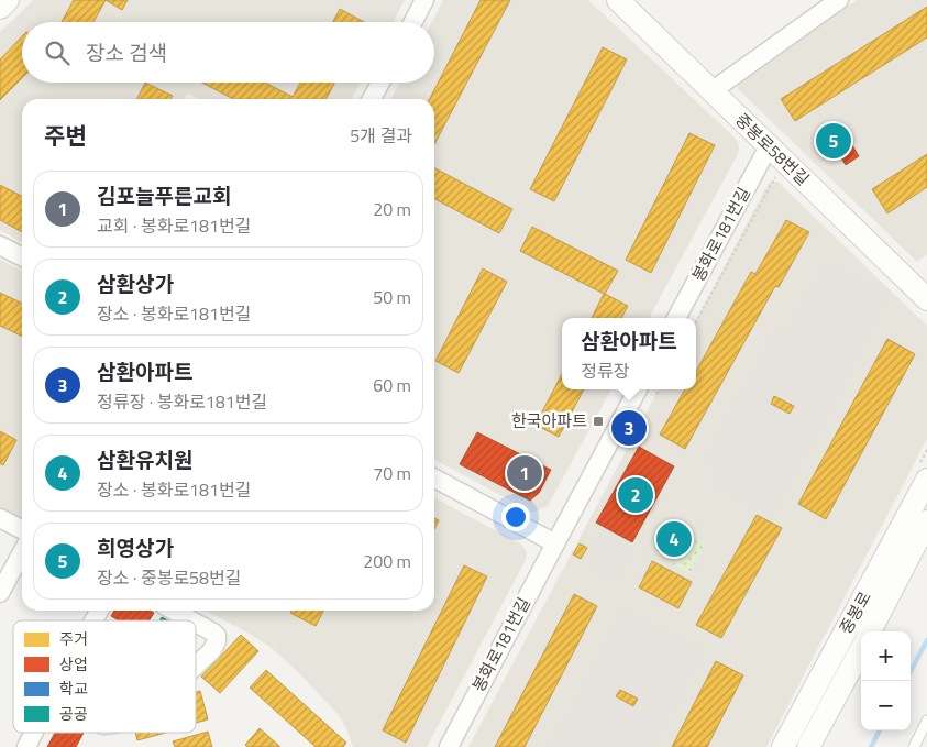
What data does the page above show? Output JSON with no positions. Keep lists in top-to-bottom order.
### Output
{
  "streets": {
    "street": ["중봉로58번길", "봉화로181번길", "중봉로"]
  },
  "crossings": [
    ["중봉로58번길", "봉화로181번길"]
  ],
  "places": {
    "transit": ["한국아파트"]
  },
  "legend": [
    "주거",
    "상업",
    "학교",
    "공공"
  ],
  "page": {
    "search": "장소 검색",
    "heading": ["주변", "5개 결과"],
    "pins": [
      "5",
      "3",
      "1",
      "2",
      "4"
    ],
    "list": [
      {
        "mark": "1",
        "name": "김포늘푸른교회",
        "note": "교회 · 봉화로181번길",
        "value": "20 m"
      },
      {
        "mark": "2",
        "name": "삼환상가",
        "note": "장소 · 봉화로181번길",
        "value": "50 m"
      },
      {
        "mark": "3",
        "name": "삼환아파트",
        "note": "정류장 · 봉화로181번길",
        "value": "60 m"
      },
      {
        "mark": "4",
        "name": "삼환유치원",
        "note": "장소 · 봉화로181번길",
        "value": "70 m"
      },
      {
        "mark": "5",
        "name": "희영상가",
        "note": "장소 · 중봉로58번길",
        "value": "200 m"
      }
    ],
    "popup": ["삼환아파트", "정류장"],
    "map_buttons": ["+", "−"]
  }
}
